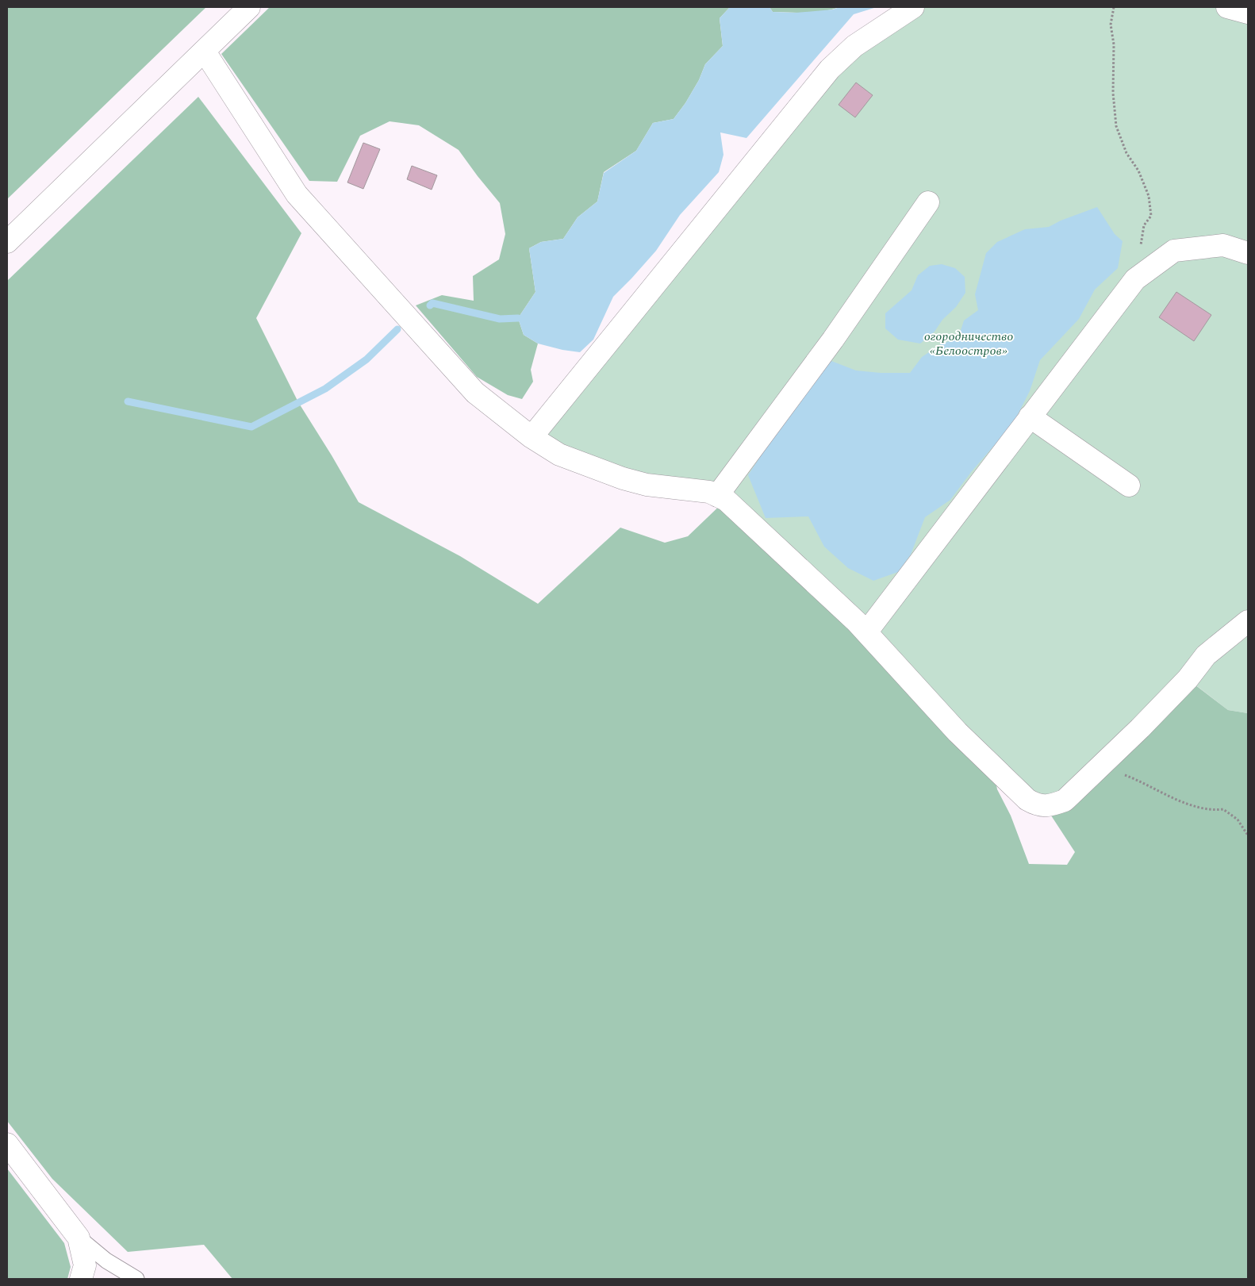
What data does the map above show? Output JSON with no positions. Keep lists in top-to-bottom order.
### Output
{
  "parks": ["огородничество «Белоостров»"]
}
